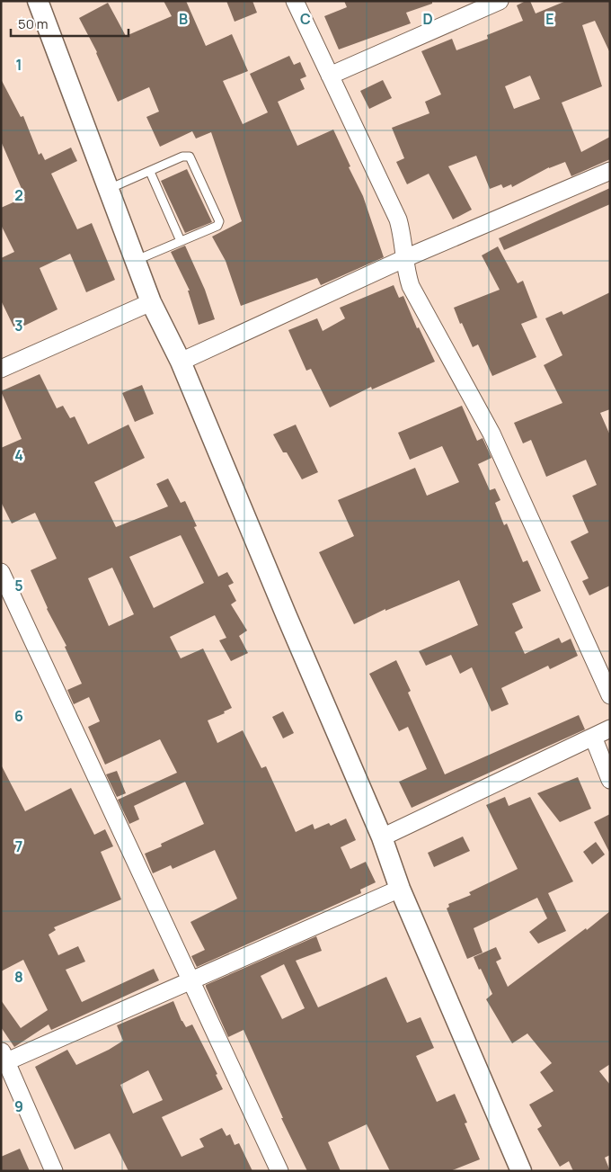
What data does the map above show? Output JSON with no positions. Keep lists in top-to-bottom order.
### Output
{
  "scale_bar": "50 m",
  "grid": {
    "columns": [
      "B",
      "C",
      "D",
      "E"
    ],
    "rows": [
      "1",
      "2",
      "3",
      "4",
      "5",
      "6",
      "7",
      "8",
      "9"
    ]
  }
}
